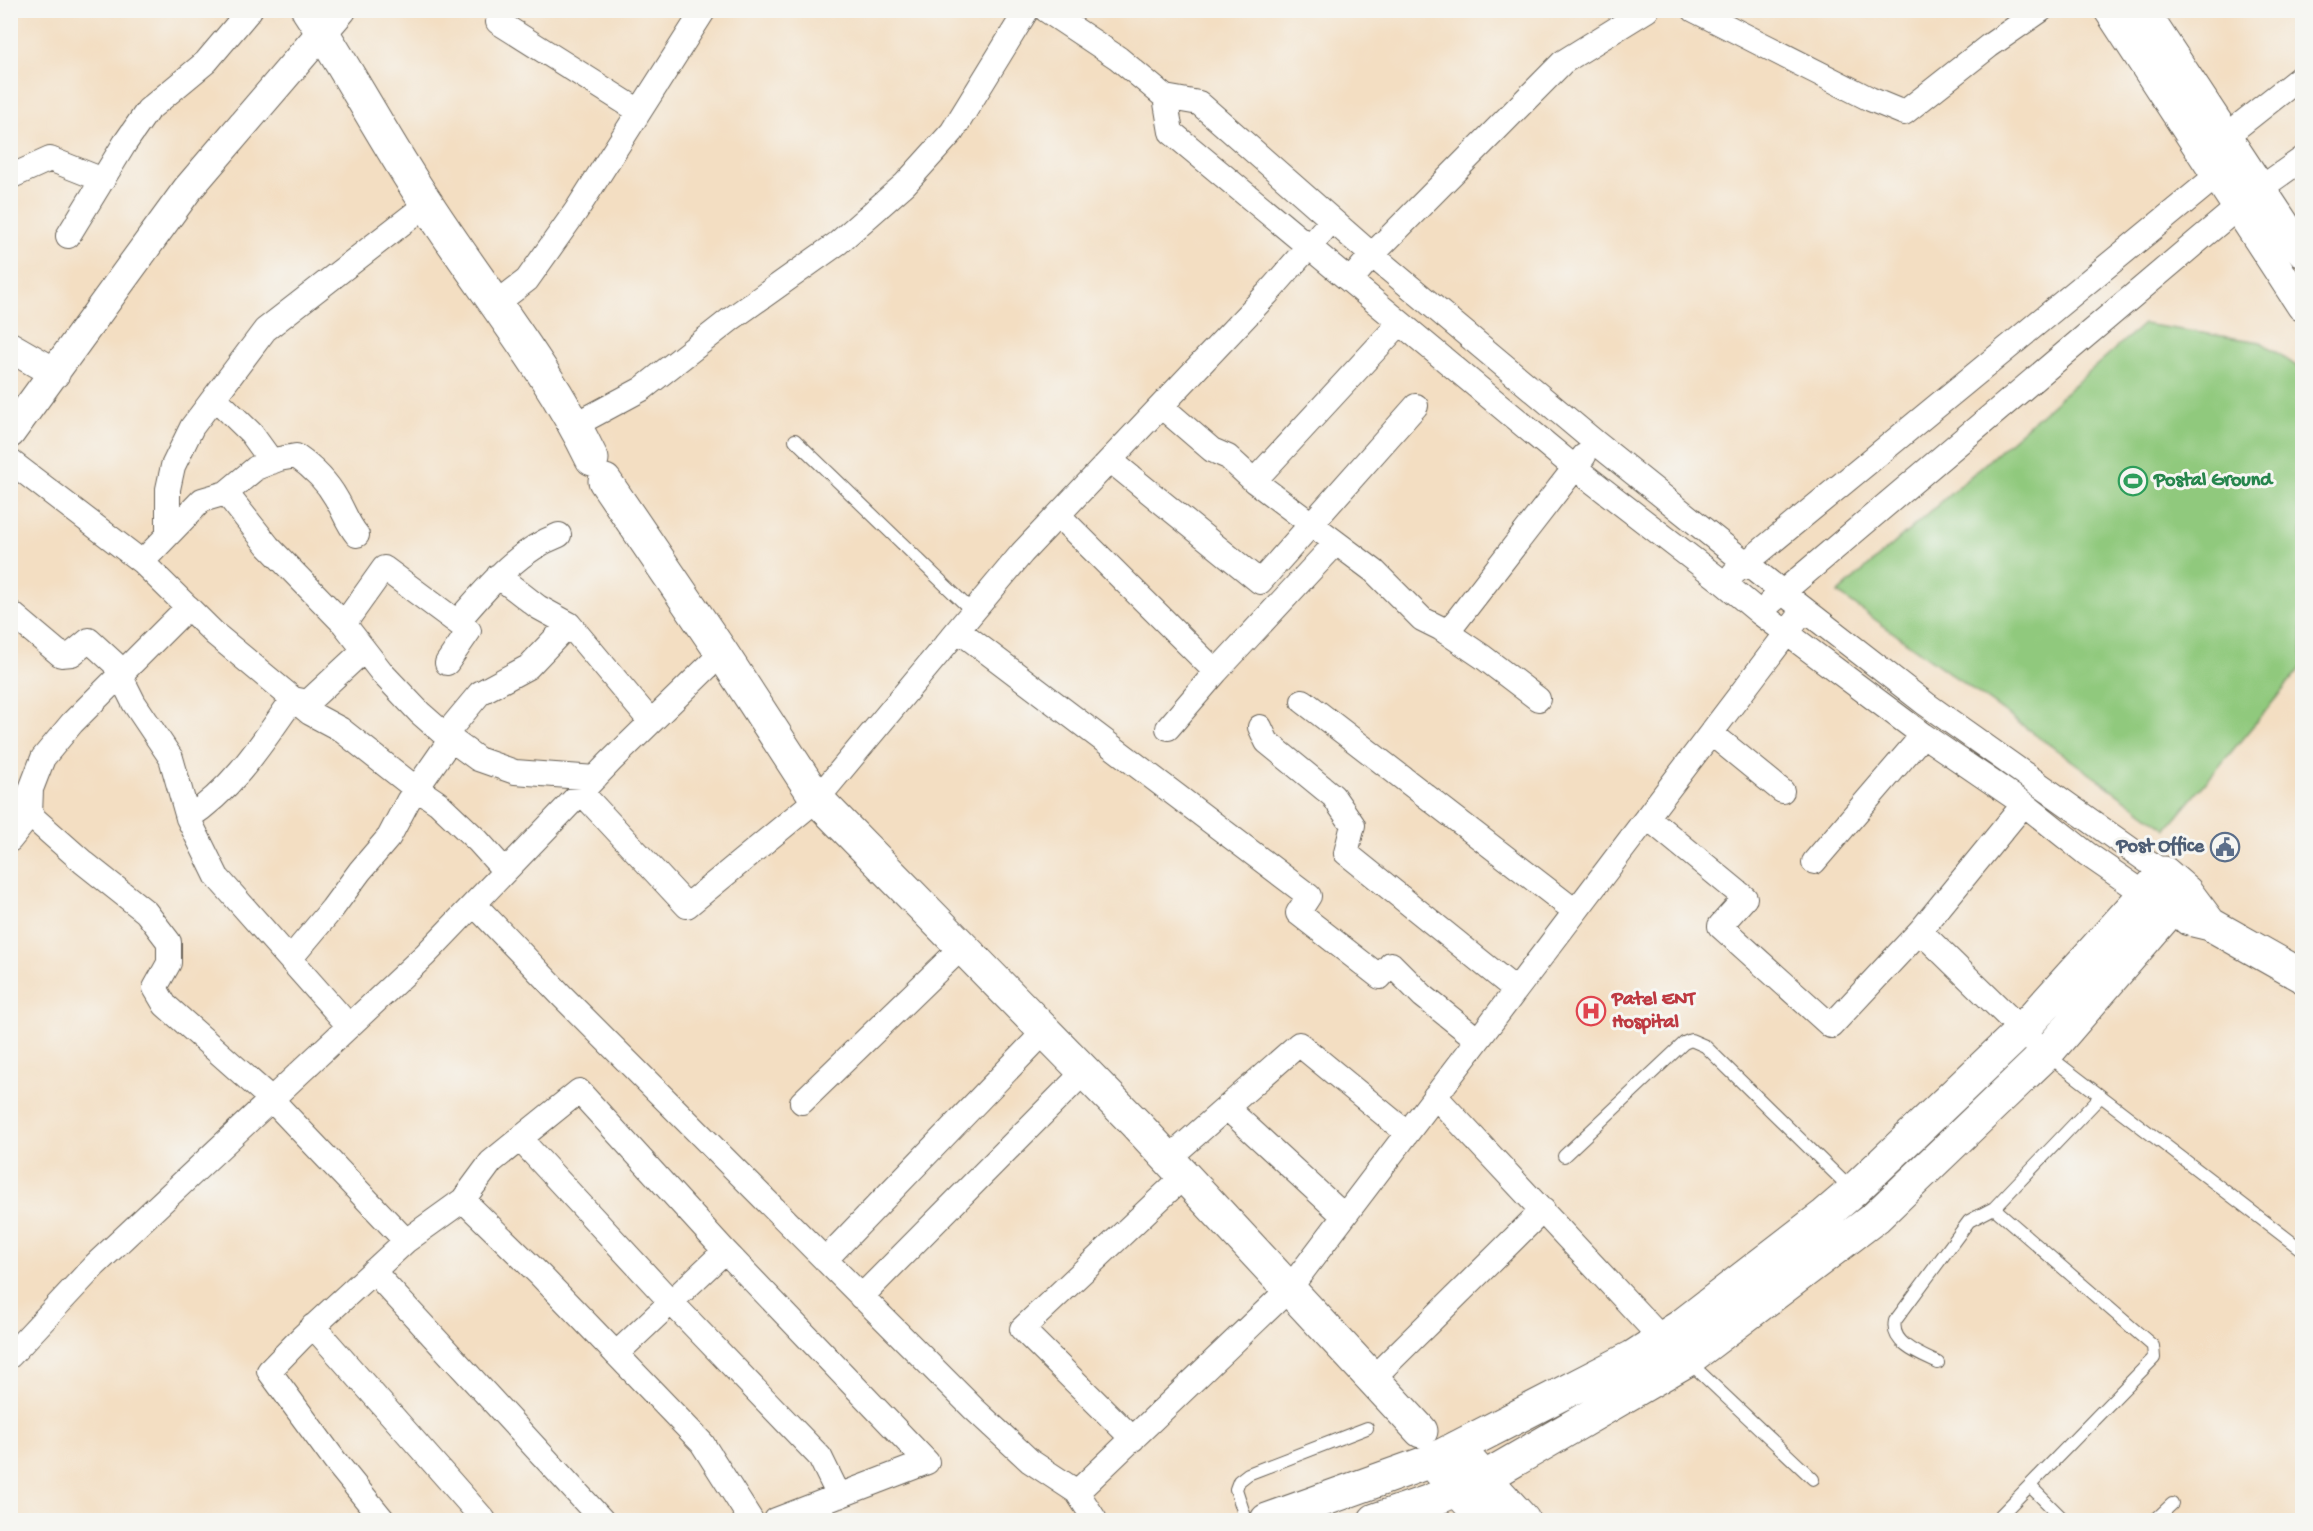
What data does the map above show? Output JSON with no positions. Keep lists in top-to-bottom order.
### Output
{
  "places": {
    "sports": ["Postal Ground"],
    "public building": ["Post Office"],
    "hospital": ["Patel ENT Hospital"]
  }
}
